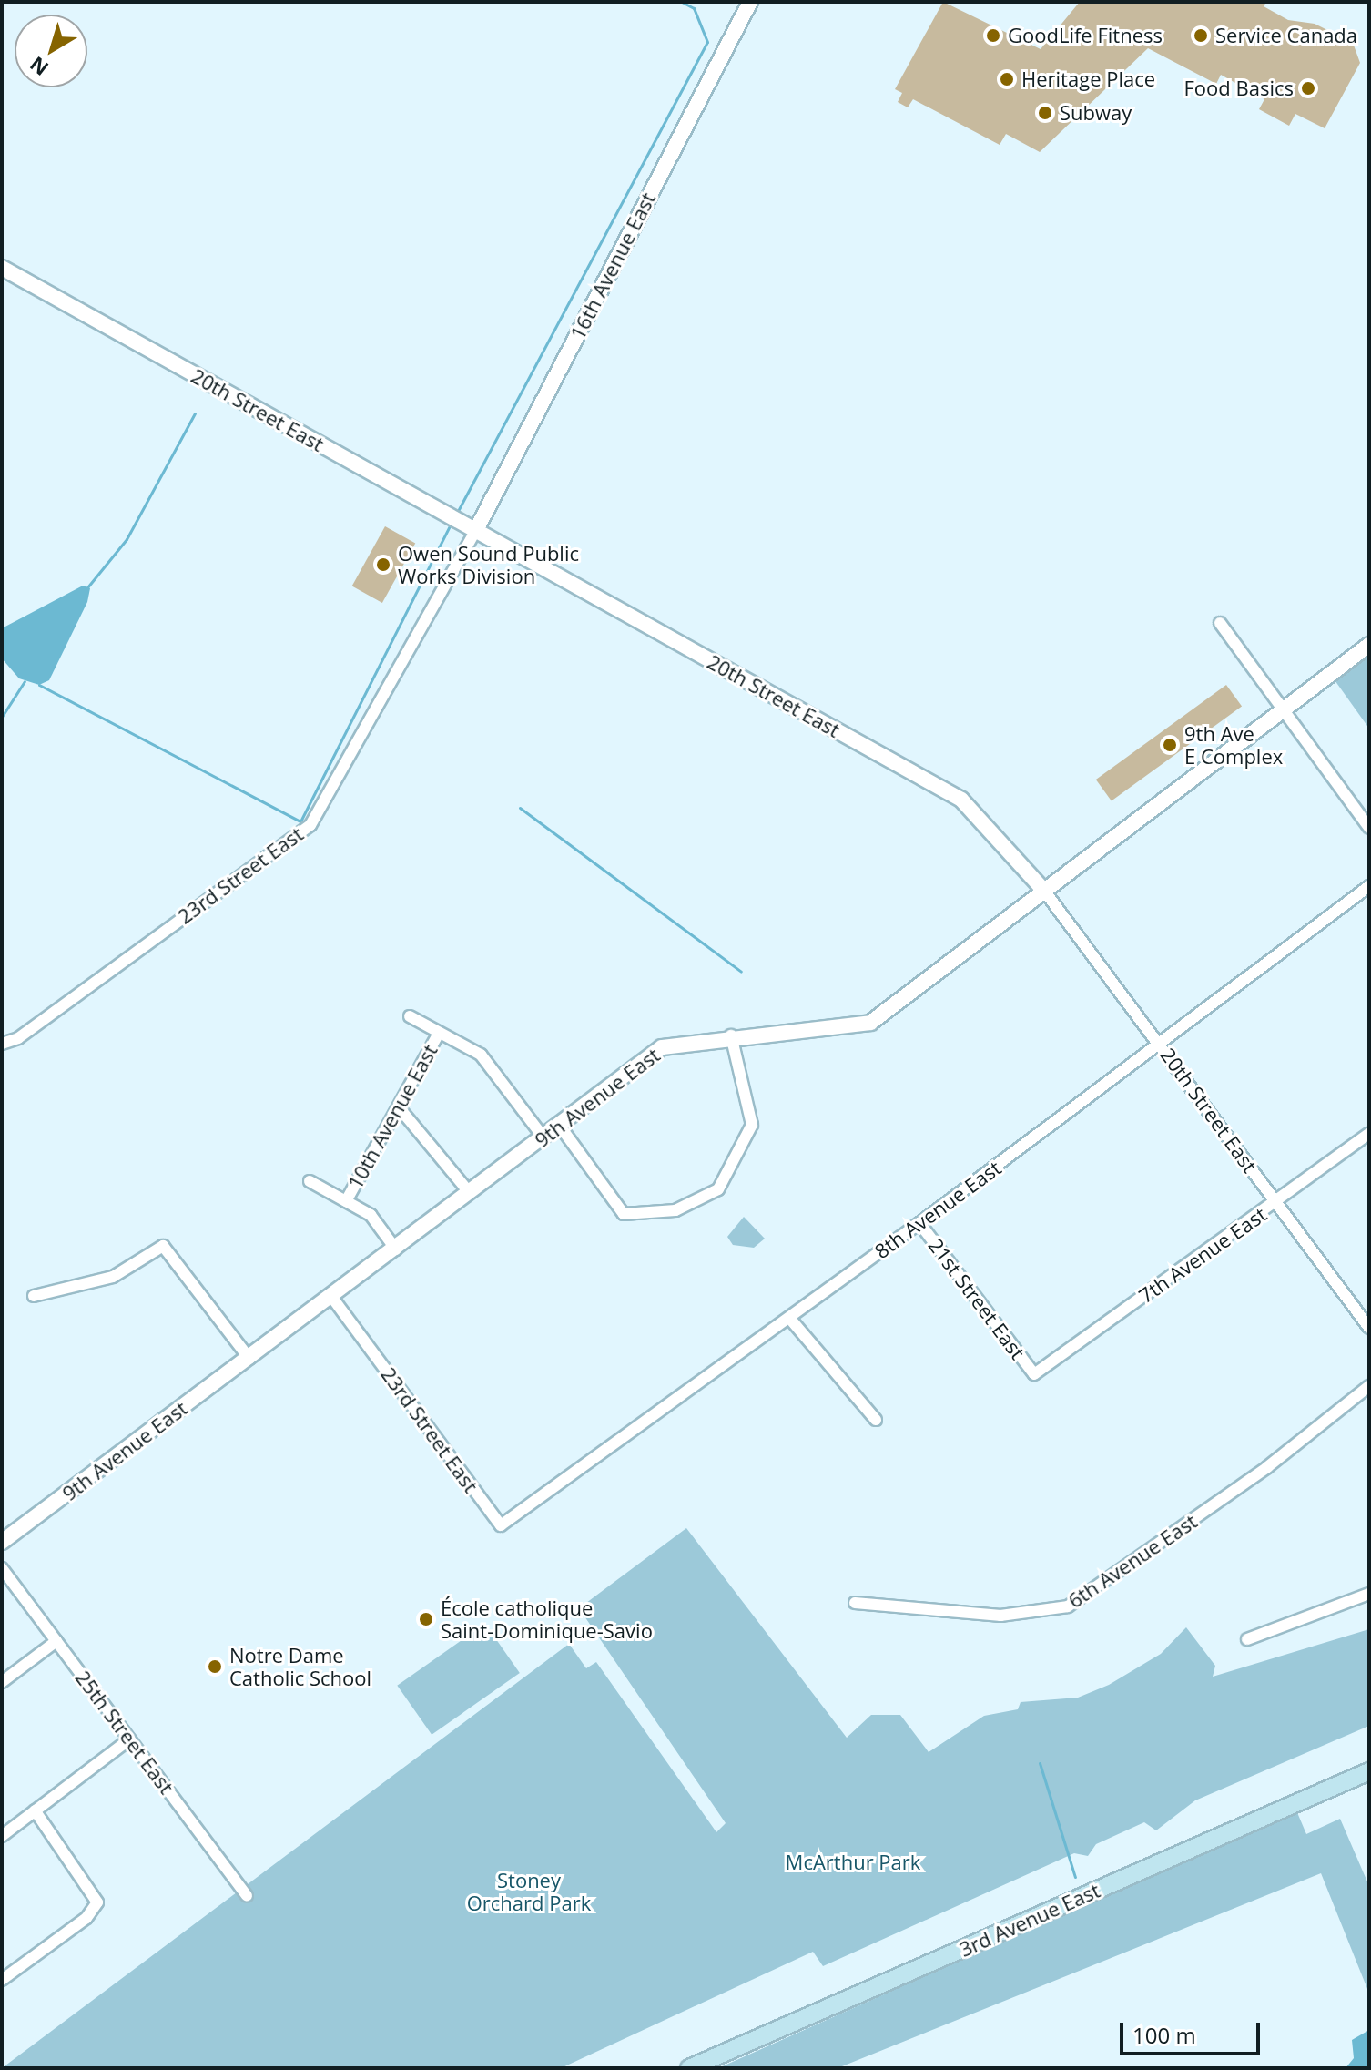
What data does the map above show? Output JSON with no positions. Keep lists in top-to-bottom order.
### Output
{
  "streets": {
    "main road": ["3rd Avenue East"],
    "street": [
      "16th Avenue East",
      "20th Street East",
      "23rd Street East",
      "9th Avenue East",
      "10th Avenue East",
      "8th Avenue East",
      "7th Avenue East",
      "21st Street East",
      "6th Avenue East",
      "25th Street East"
    ]
  },
  "crossings": [
    ["16th Avenue East", "20th Street East"],
    ["16th Avenue East", "23rd Street East"],
    ["20th Street East", "23rd Street East"],
    ["20th Street East", "9th Avenue East"],
    ["20th Street East", "8th Avenue East"],
    ["20th Street East", "7th Avenue East"],
    ["23rd Street East", "9th Avenue East"],
    ["23rd Street East", "8th Avenue East"],
    ["8th Avenue East", "21st Street East"],
    ["7th Avenue East", "21st Street East"]
  ],
  "parks": ["McArthur Park", "Stoney Orchard Park"],
  "places": [
    "GoodLife Fitness",
    "Service Canada",
    "Heritage Place",
    "Food Basics",
    "Subway",
    "Owen Sound Public Works Division",
    "9th Ave E Complex",
    "École catholique Saint-Dominique-Savio",
    "Notre Dame Catholic School"
  ],
  "scale_bar": "100 m",
  "north": "bottom left"
}
